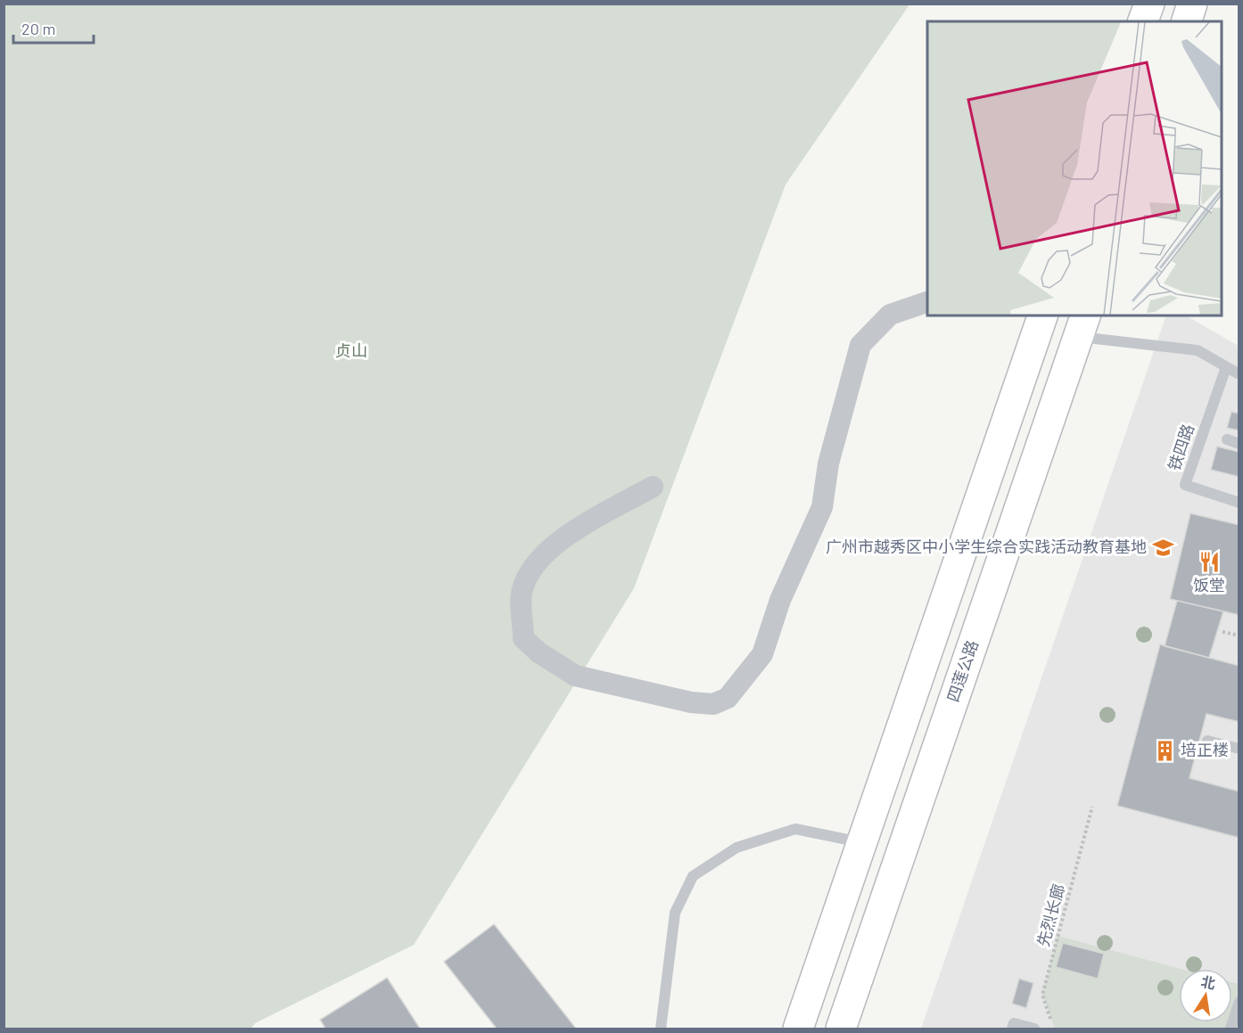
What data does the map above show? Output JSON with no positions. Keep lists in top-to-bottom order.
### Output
{
  "streets": {
    "main road": ["四莲公路"],
    "lane": ["铁四路"],
    "path": ["先烈长廊"]
  },
  "parks": ["贞山"],
  "places": {
    "school or university": ["广州市越秀区中小学生综合实践活动教育基地"],
    "restaurant": ["饭堂"],
    "building": ["培正楼"]
  },
  "scale_bar": "20 m",
  "north": "top"
}
